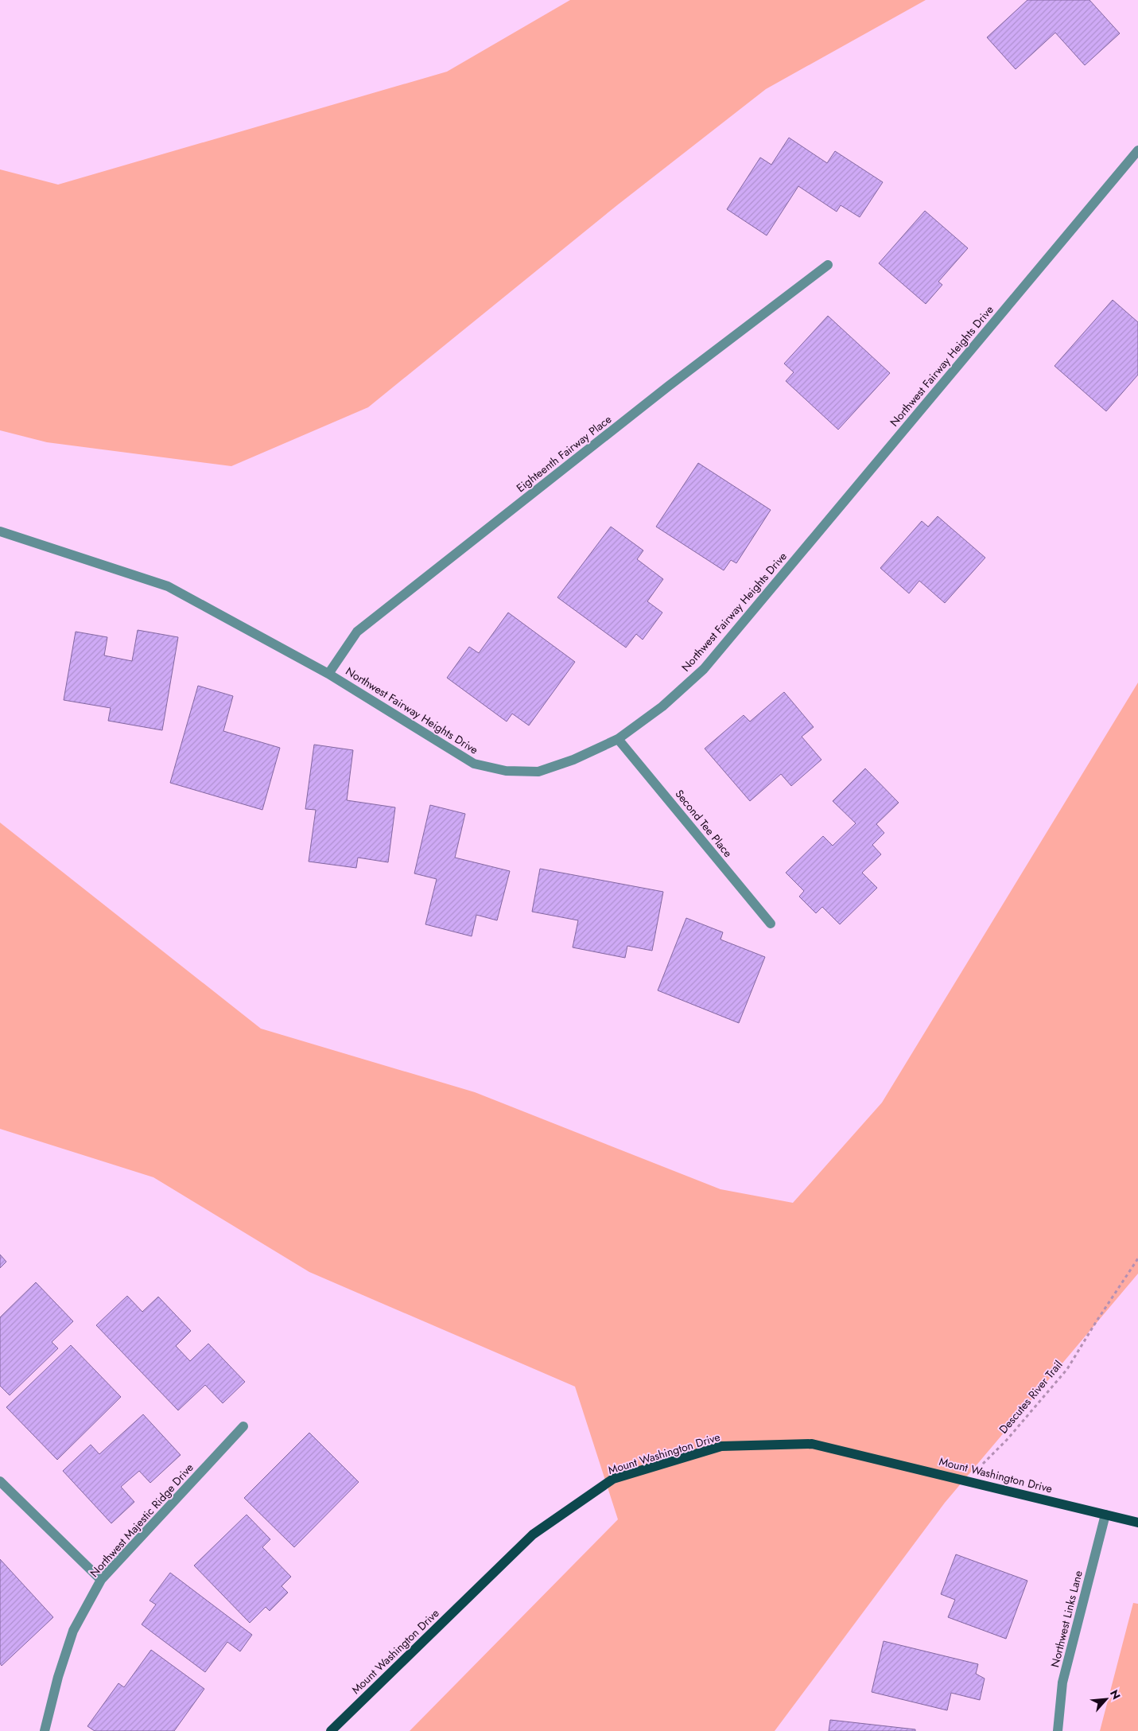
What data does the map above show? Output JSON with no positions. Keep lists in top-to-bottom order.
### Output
{
  "streets": {
    "main road": ["Mount Washington Drive"],
    "street": [
      "Northwest Fairway Heights Drive",
      "Eighteenth Fairway Place",
      "Second Tee Place",
      "Northwest Majestic Ridge Drive",
      "Northwest Links Lane"
    ],
    "path": ["Descutes River Trail"]
  },
  "crossings": [
    ["Northwest Fairway Heights Drive", "Eighteenth Fairway Place"],
    ["Northwest Fairway Heights Drive", "Second Tee Place"],
    ["Descutes River Trail", "Mount Washington Drive"],
    ["Mount Washington Drive", "Northwest Links Lane"]
  ],
  "north": "top right"
}
